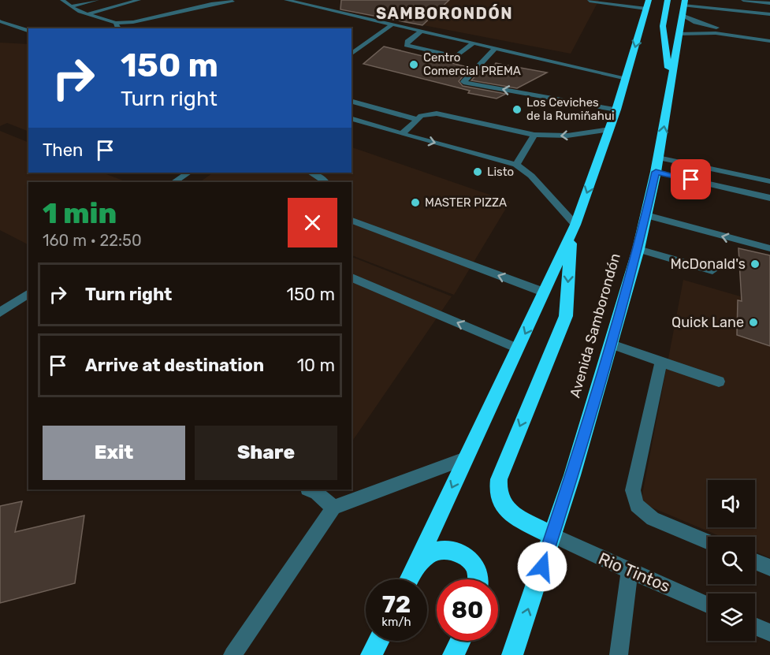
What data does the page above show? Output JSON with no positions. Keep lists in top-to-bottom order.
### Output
{
  "streets": {
    "highway": ["Avenida Samborondón"],
    "street": ["Rio Tintos"]
  },
  "crossings": [
    ["Avenida Samborondón", "Rio Tintos"]
  ],
  "districts": ["SAMBORONDÓN"],
  "places": [
    "Centro Comercial PREMA",
    "Los Ceviches de la Rumiñahui",
    "Listo",
    "MASTER PIZZA",
    "McDonald's",
    "Quick Lane"
  ],
  "page": {
    "turn": ["150 m", "Turn right"],
    "then": "Then",
    "heading": ["1 min", "160 m · 22:50"],
    "list": [
      {
        "name": "Turn right",
        "value": "150 m"
      },
      {
        "name": "Arrive at destination",
        "value": "10 m"
      }
    ],
    "buttons": ["Exit", "Share"],
    "speed": "72 km/h",
    "limit": "80"
  }
}
